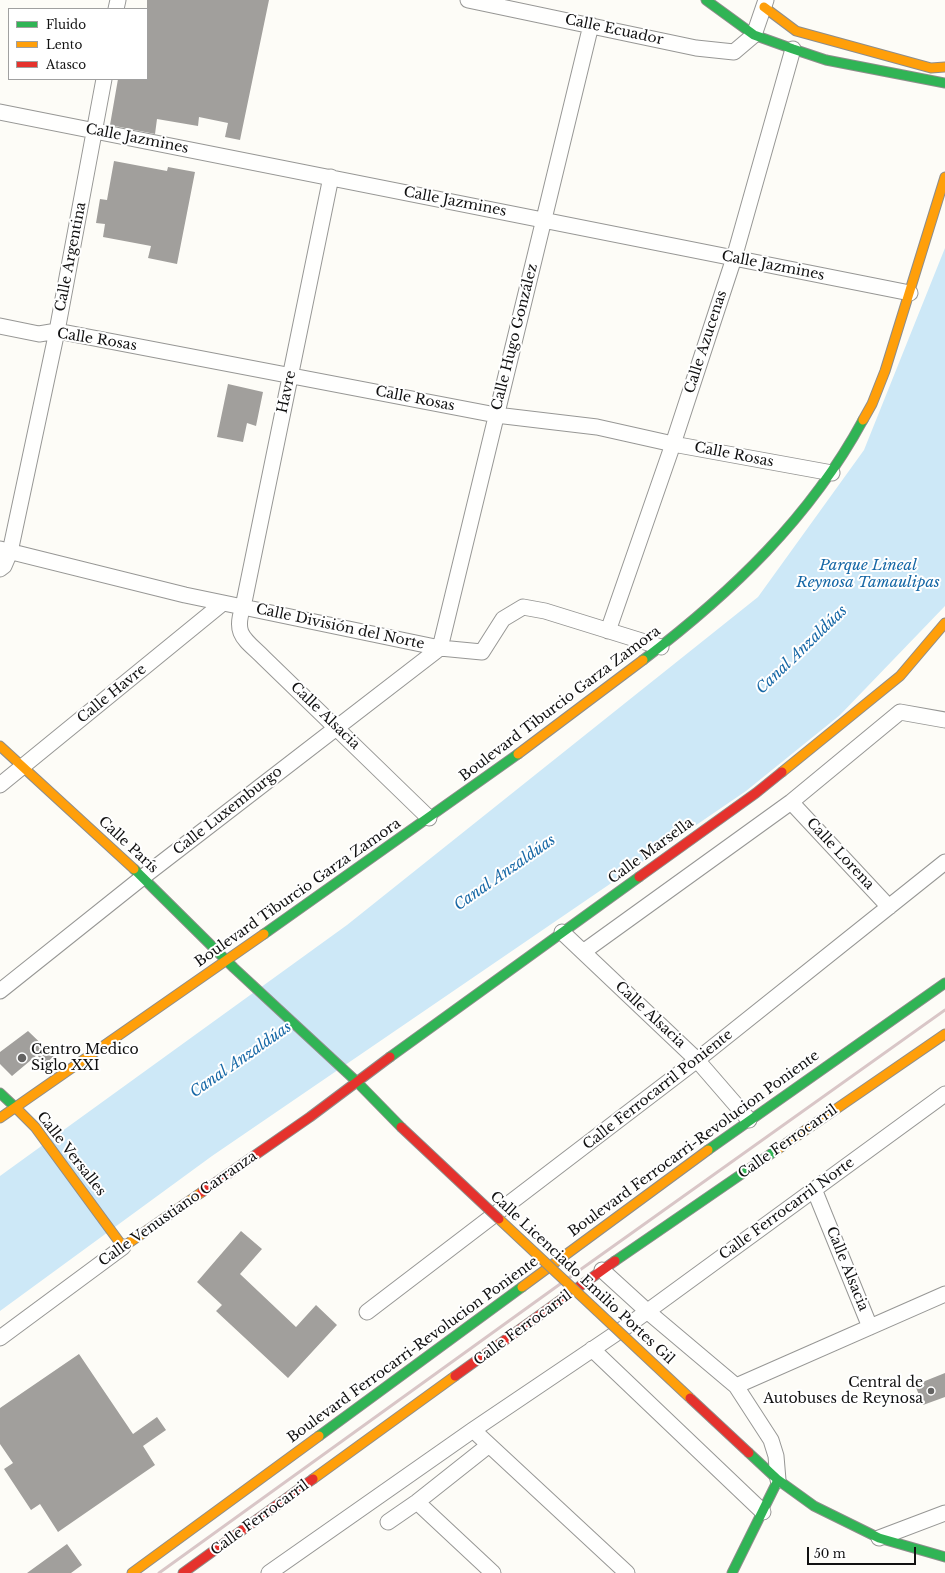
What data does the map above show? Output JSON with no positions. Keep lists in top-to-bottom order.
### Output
{
  "streets": {
    "main road": [
      "Boulevard Tiburcio Garza Zamora",
      "Calle París",
      "Calle Marsella",
      "Calle Ferrocarril",
      "Boulevard Ferrocarri-Revolucion Poniente",
      "Calle Versalles",
      "Calle Venustiano Carranza",
      "Calle Licenciado Emilio Portes Gil"
    ],
    "street": [
      "Calle Ecuador",
      "Calle Jazmines",
      "Calle Argentina",
      "Calle Hugo González",
      "Calle Rosas",
      "Calle Azucenas",
      "Havre",
      "Calle División del Norte",
      "Calle Havre",
      "Calle Alsacia",
      "Calle Luxemburgo",
      "Calle Lorena",
      "Calle Ferrocarril Poniente",
      "Calle Ferrocarril Norte"
    ]
  },
  "crossings": [
    ["Calle Ecuador", "Calle Hugo González"],
    ["Calle Jazmines", "Calle Argentina"],
    ["Calle Jazmines", "Calle Hugo González"],
    ["Calle Jazmines", "Calle Azucenas"],
    ["Calle Jazmines", "Havre"],
    ["Calle Jazmines", "Boulevard Tiburcio Garza Zamora"],
    ["Calle Argentina", "Calle Rosas"],
    ["Calle Argentina", "Calle División del Norte"],
    ["Calle Hugo González", "Calle Rosas"],
    ["Calle Hugo González", "Calle División del Norte"],
    ["Calle Hugo González", "Calle Luxemburgo"],
    ["Calle Rosas", "Calle Azucenas"],
    ["Calle Rosas", "Havre"],
    ["Calle Rosas", "Boulevard Tiburcio Garza Zamora"],
    ["Calle Azucenas", "Calle División del Norte"],
    ["Havre", "Calle División del Norte"],
    ["Havre", "Calle Alsacia"],
    ["Calle División del Norte", "Calle Havre"],
    ["Calle División del Norte", "Boulevard Tiburcio Garza Zamora"],
    ["Calle División del Norte", "Calle Alsacia"],
    ["Calle División del Norte", "Calle Luxemburgo"],
    ["Calle Havre", "Calle París"],
    ["Boulevard Tiburcio Garza Zamora", "Calle Alsacia"],
    ["Boulevard Tiburcio Garza Zamora", "Calle París"],
    ["Boulevard Tiburcio Garza Zamora", "Calle Versalles"],
    ["Calle Alsacia", "Calle Luxemburgo"],
    ["Calle Alsacia", "Calle Marsella"],
    ["Calle Alsacia", "Calle Ferrocarril Poniente"],
    ["Calle Alsacia", "Boulevard Ferrocarri-Revolucion Poniente"],
    ["Calle Alsacia", "Calle Ferrocarril Norte"],
    ["Calle Luxemburgo", "Calle París"],
    ["Calle París", "Calle Licenciado Emilio Portes Gil"],
    ["Calle Marsella", "Calle Venustiano Carranza"],
    ["Calle Marsella", "Calle Licenciado Emilio Portes Gil"],
    ["Calle Lorena", "Calle Ferrocarril Poniente"],
    ["Calle Versalles", "Calle Venustiano Carranza"],
    ["Calle Venustiano Carranza", "Calle Licenciado Emilio Portes Gil"]
  ],
  "water": ["Parque Lineal Reynosa Tamaulipas", "Canal Anzaldúas"],
  "places": ["Centro Medico Siglo XXI", "Central de Autobuses de Reynosa"],
  "legend": ["Fluido", "Lento", "Atasco"],
  "scale_bar": "50 m"
}
